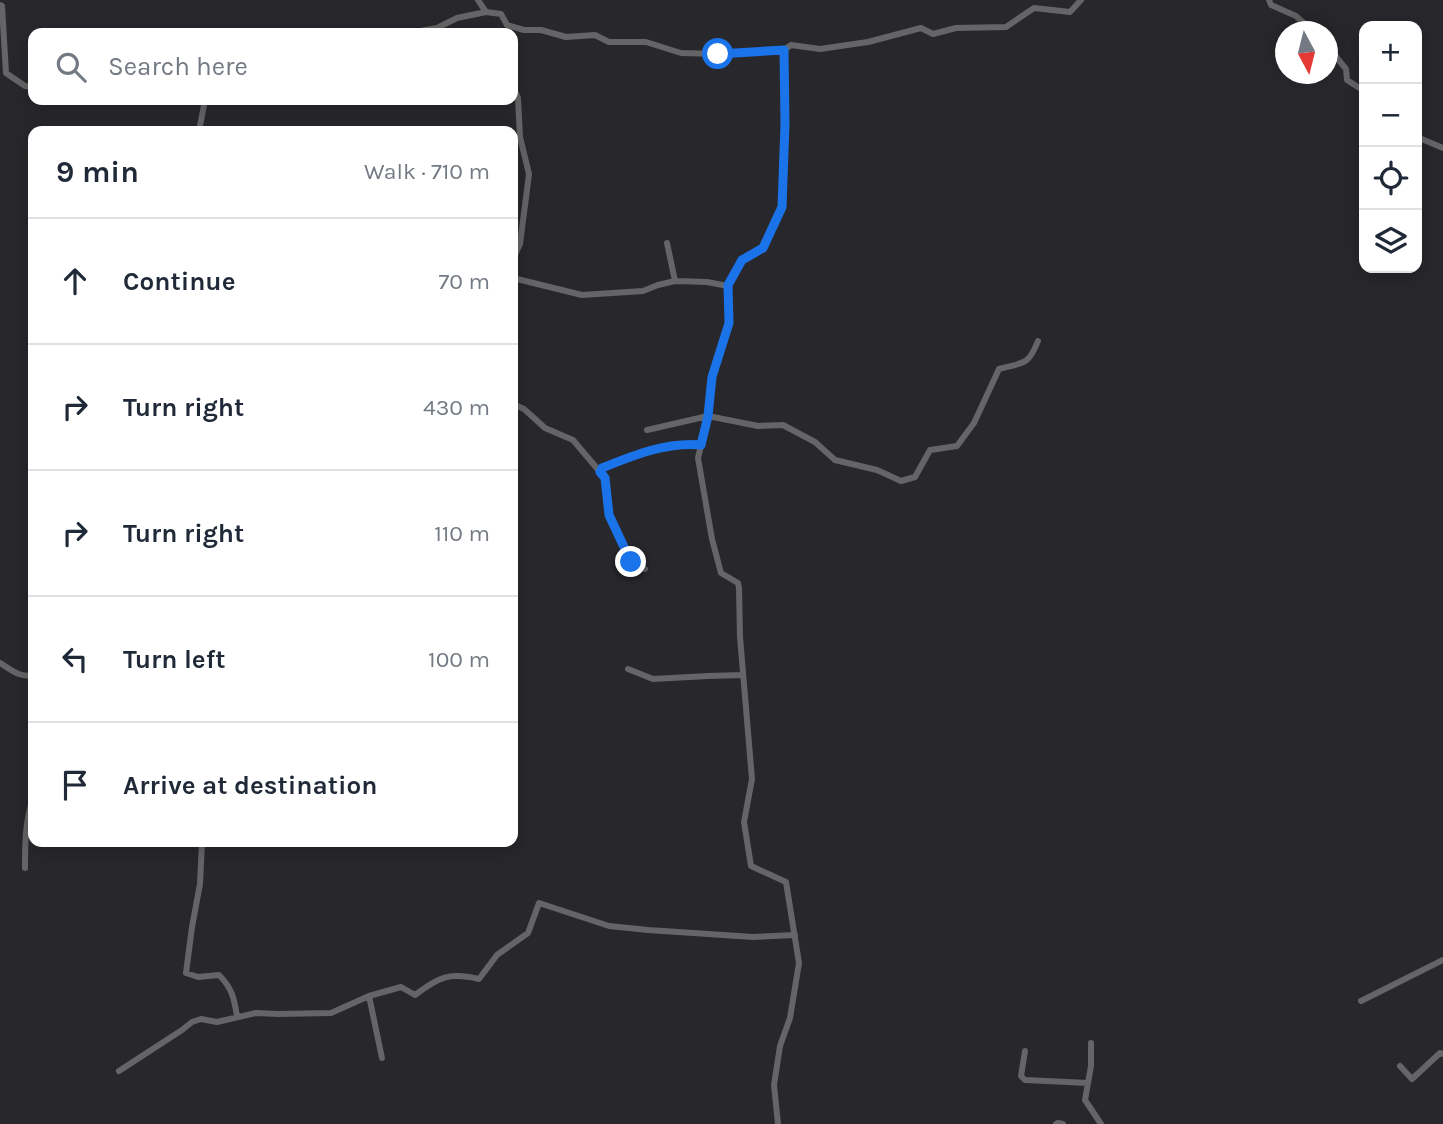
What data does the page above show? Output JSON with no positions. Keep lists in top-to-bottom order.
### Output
{
  "north": "bottom",
  "page": {
    "map_buttons": ["+", "−"],
    "search": "Search here",
    "heading": ["9 min", "Walk · 710 m"],
    "list": [
      ["Continue", "70 m"],
      ["Turn right", "430 m"],
      ["Turn right", "110 m"],
      ["Turn left", "100 m"],
      "Arrive at destination"
    ]
  }
}
